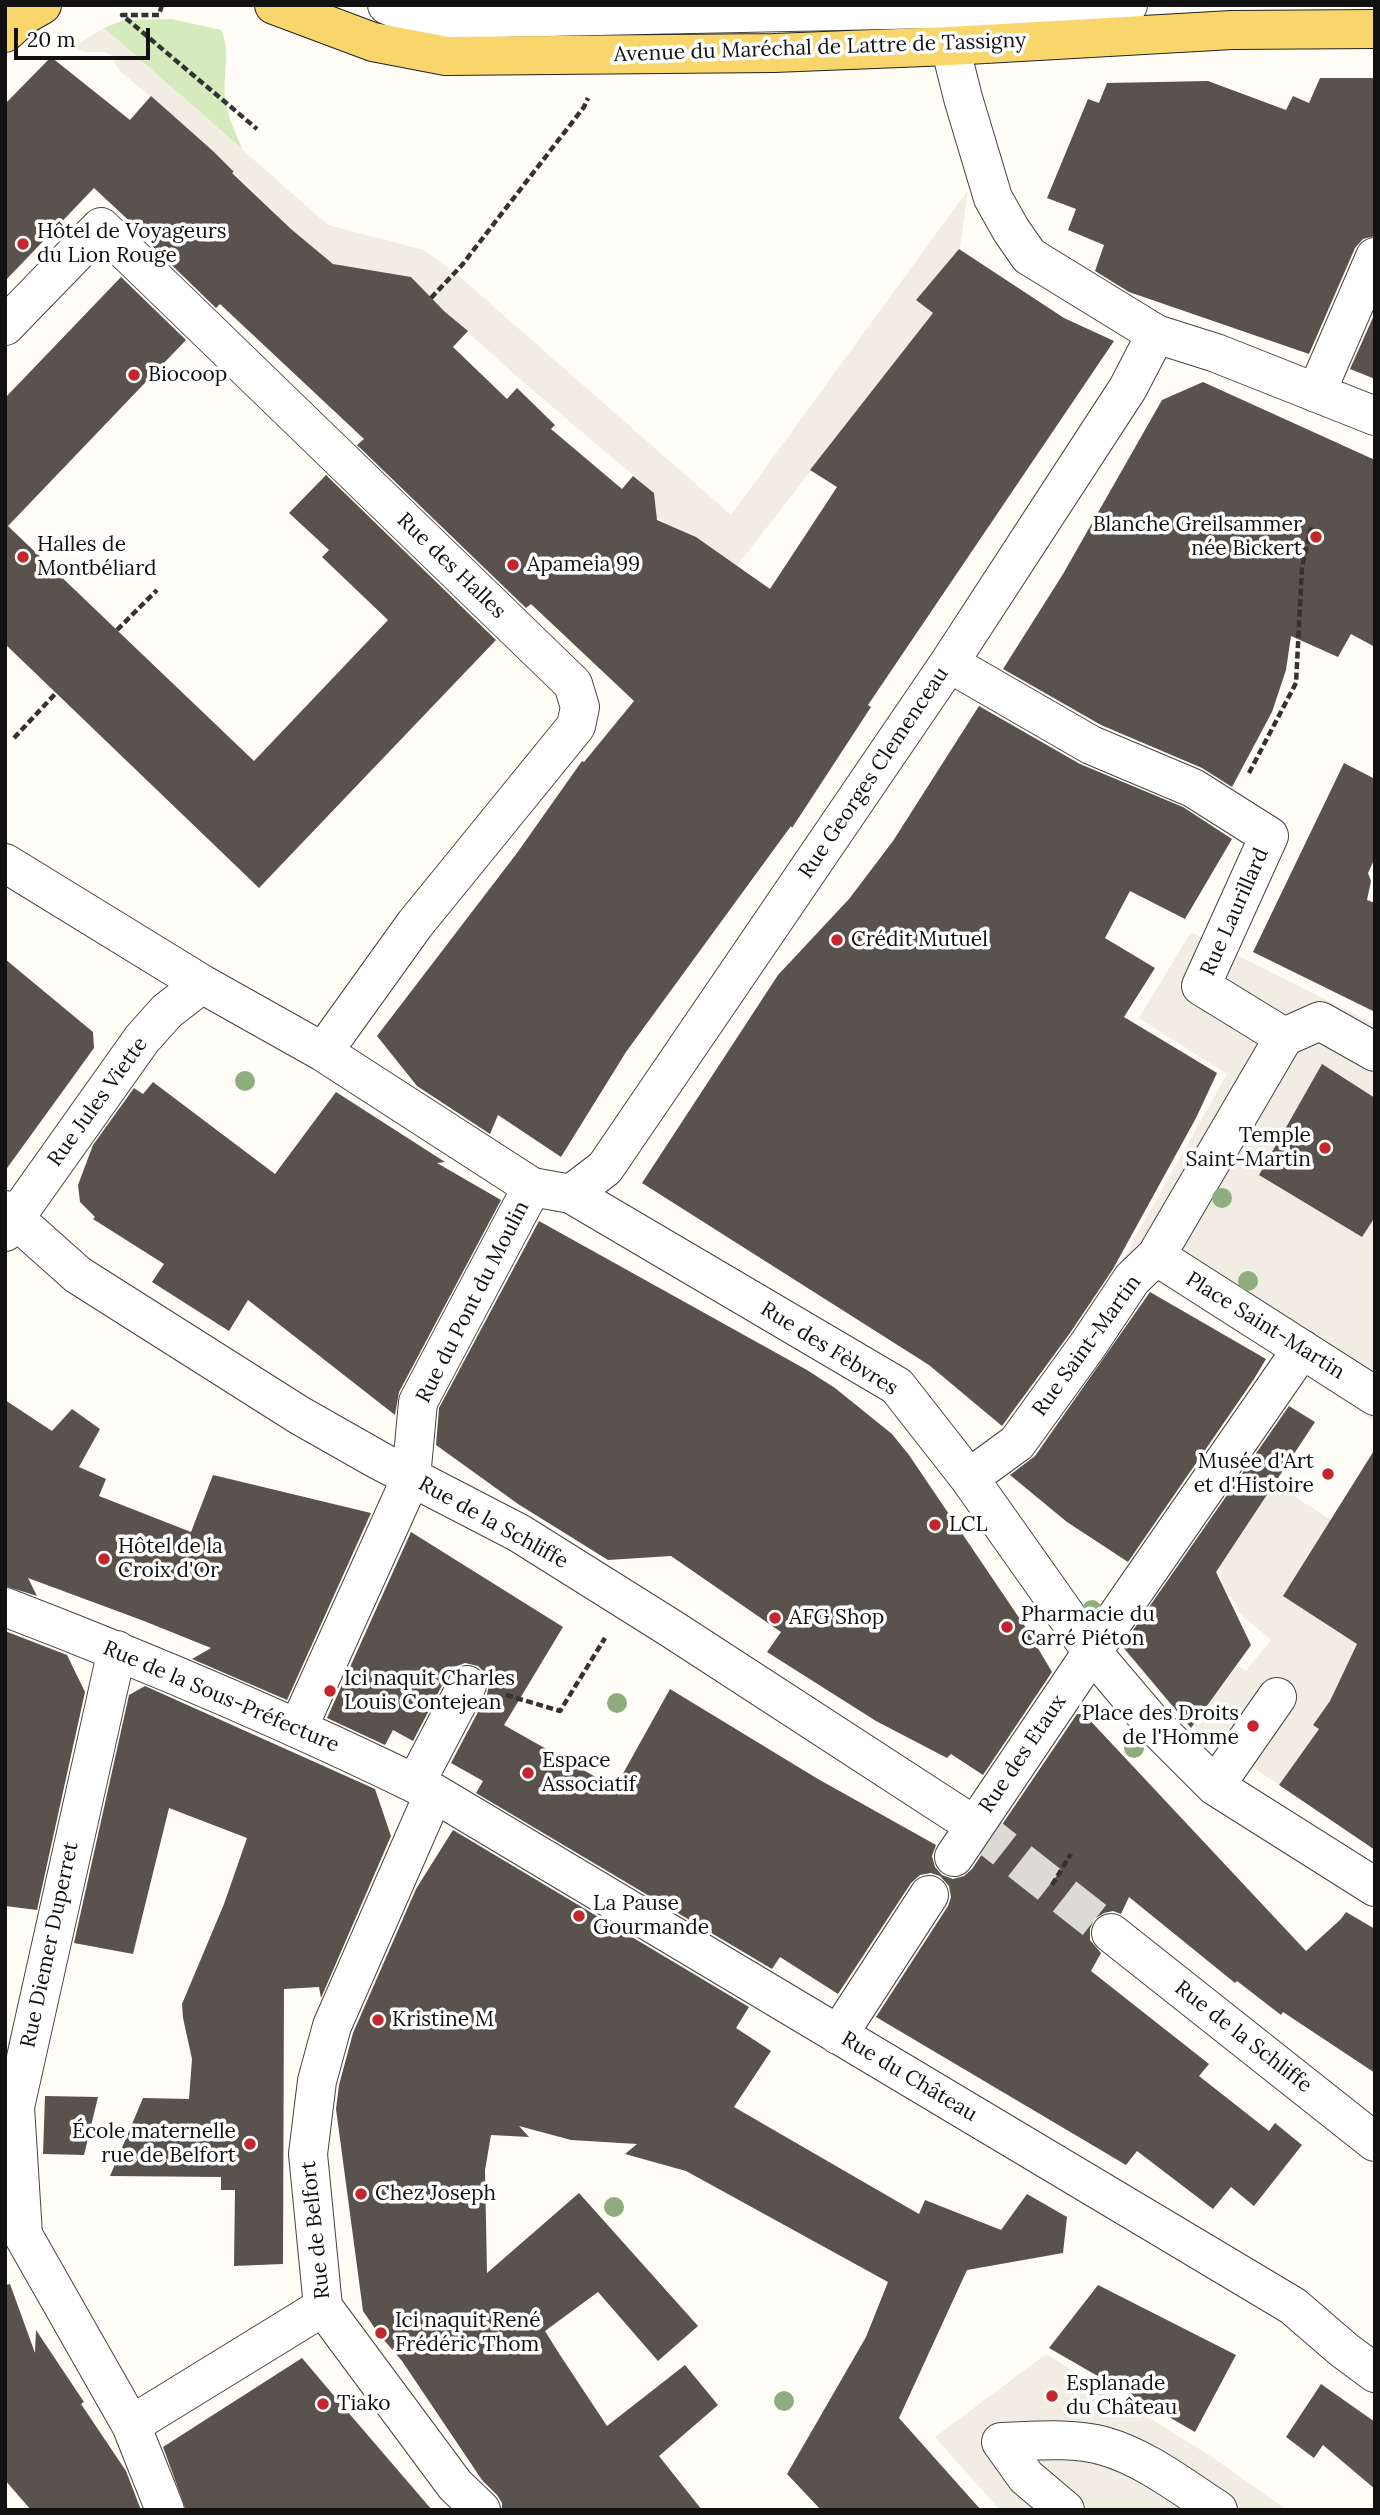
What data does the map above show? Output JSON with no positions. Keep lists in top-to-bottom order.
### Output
{
  "streets": {
    "main road": ["Avenue du Maréchal de Lattre de Tassigny"],
    "street": [
      "Rue des Halles",
      "Rue Georges Clemenceau",
      "Rue Laurillard",
      "Rue Jules Viette",
      "Rue du Pont du Moulin",
      "Place Saint-Martin",
      "Rue Saint-Martin",
      "Rue des Fèbvres",
      "Rue de la Schliffe",
      "Rue de la Sous-Préfecture",
      "Rue des Etaux",
      "Rue Diemer Duperret",
      "Rue du Château",
      "Rue de Belfort"
    ]
  },
  "crossings": [
    ["Rue des Halles", "Rue des Fèbvres"],
    ["Rue Georges Clemenceau", "Rue Laurillard"],
    ["Rue Georges Clemenceau", "Rue des Fèbvres"],
    ["Rue Laurillard", "Rue Saint-Martin"],
    ["Rue Jules Viette", "Rue des Fèbvres"],
    ["Rue Jules Viette", "Rue de la Schliffe"],
    ["Rue du Pont du Moulin", "Rue des Fèbvres"],
    ["Rue du Pont du Moulin", "Rue de la Schliffe"],
    ["Rue du Pont du Moulin", "Rue de la Sous-Préfecture"],
    ["Place Saint-Martin", "Rue Saint-Martin"],
    ["Place Saint-Martin", "Rue des Etaux"],
    ["Rue Saint-Martin", "Rue des Fèbvres"],
    ["Rue des Fèbvres", "Rue des Etaux"],
    ["Rue de la Schliffe", "Rue des Etaux"],
    ["Rue de la Sous-Préfecture", "Rue Diemer Duperret"],
    ["Rue de la Sous-Préfecture", "Rue du Château"],
    ["Rue de la Sous-Préfecture", "Rue de Belfort"],
    ["Rue du Château", "Rue de Belfort"]
  ],
  "places": [
    "Hôtel de Voyageurs du Lion Rouge",
    "Biocoop",
    "Blanche Greilsammer née Bickert",
    "Halles de Montbéliard",
    "Apameia 99",
    "Crédit Mutuel",
    "Temple Saint-Martin",
    "Musée d'Art et d'Histoire",
    "LCL",
    "Hôtel de la Croix d'Or",
    "AFG Shop",
    "Pharmacie du Carré Piéton",
    "Ici naquit Charles Louis Contejean",
    "Place des Droits de l'Homme",
    "Espace Associatif",
    "La Pause Gourmande",
    "Kristine M",
    "École maternelle rue de Belfort",
    "Chez Joseph",
    "Ici naquit René Frédéric Thom",
    "Esplanade du Château",
    "Tiako"
  ],
  "scale_bar": "20 m"
}
